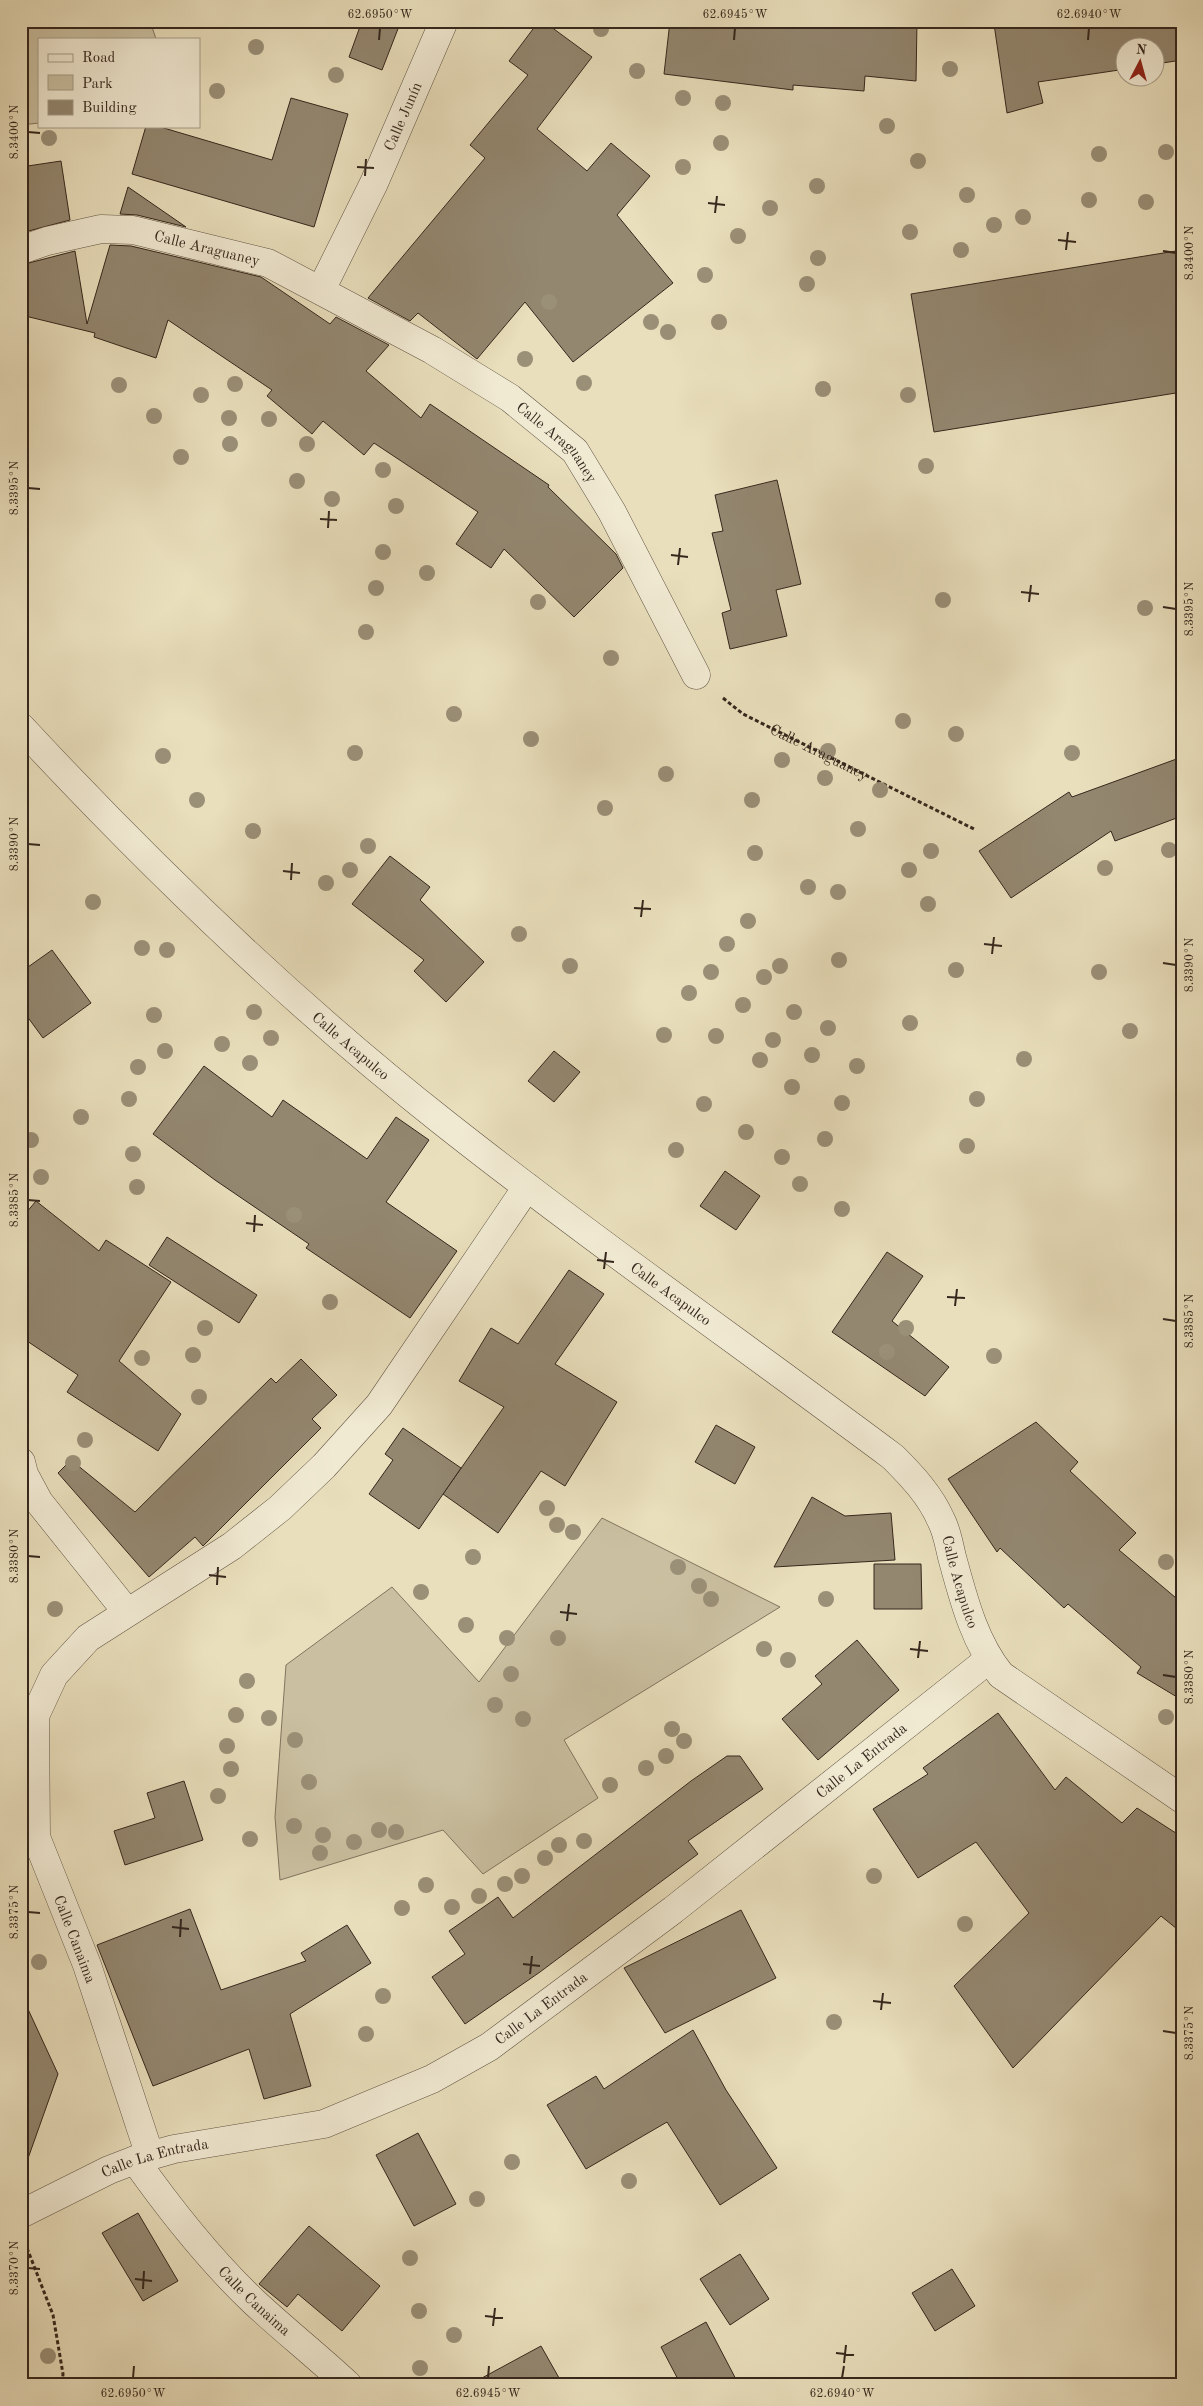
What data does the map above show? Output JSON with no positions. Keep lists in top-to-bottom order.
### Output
{
  "streets": {
    "street": [
      "Calle Junín",
      "Calle Araguaney",
      "Calle Acapulco",
      "Calle La Entrada",
      "Calle Canaima"
    ]
  },
  "crossings": [
    ["Calle Junín", "Calle Araguaney"],
    ["Calle Acapulco", "Calle La Entrada"],
    ["Calle La Entrada", "Calle Canaima"]
  ],
  "legend": ["Road", "Park", "Building"],
  "north": "top",
  "coordinates": [
    "62.6950°W",
    "62.6945°W",
    "62.6940°W",
    "8.3400°N",
    "8.3395°N",
    "8.3390°N",
    "8.3385°N",
    "8.3380°N",
    "8.3375°N",
    "8.3370°N"
  ]
}
